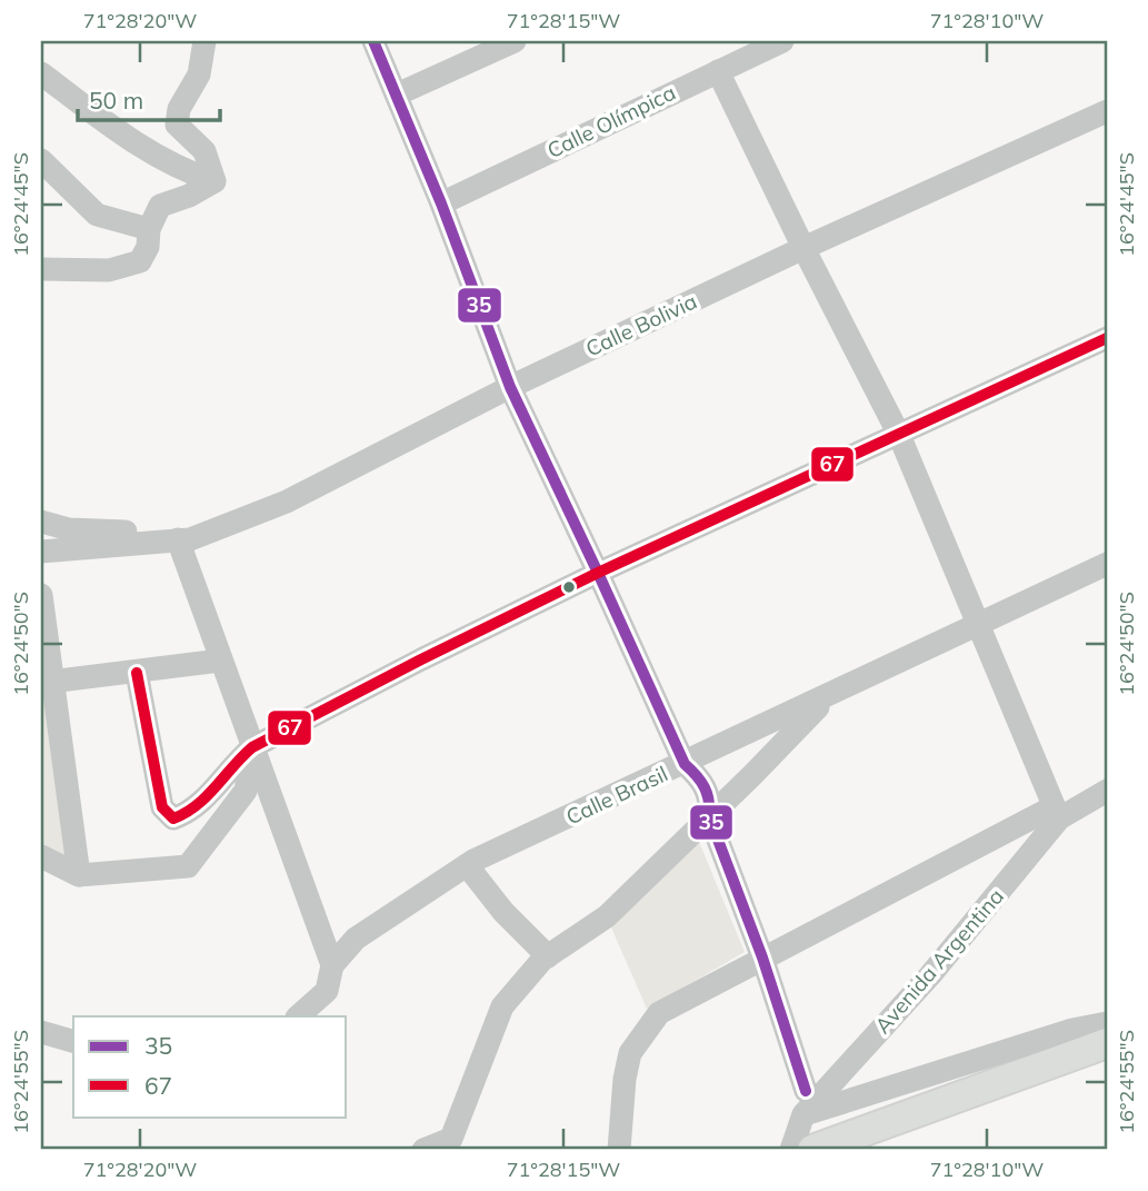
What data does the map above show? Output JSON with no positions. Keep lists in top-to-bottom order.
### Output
{
  "streets": {
    "street": [
      "Calle Olímpica",
      "Calle Bolivia",
      "Calle Brasil",
      "Avenida Argentina"
    ]
  },
  "lines": ["transit line 35", "transit line 67"],
  "legend": ["35", "67"],
  "scale_bar": "50 m",
  "coordinates": [
    "71°28'20\"W",
    "71°28'15\"W",
    "71°28'10\"W",
    "16°24'45\"S",
    "16°24'50\"S",
    "16°24'55\"S"
  ]
}
